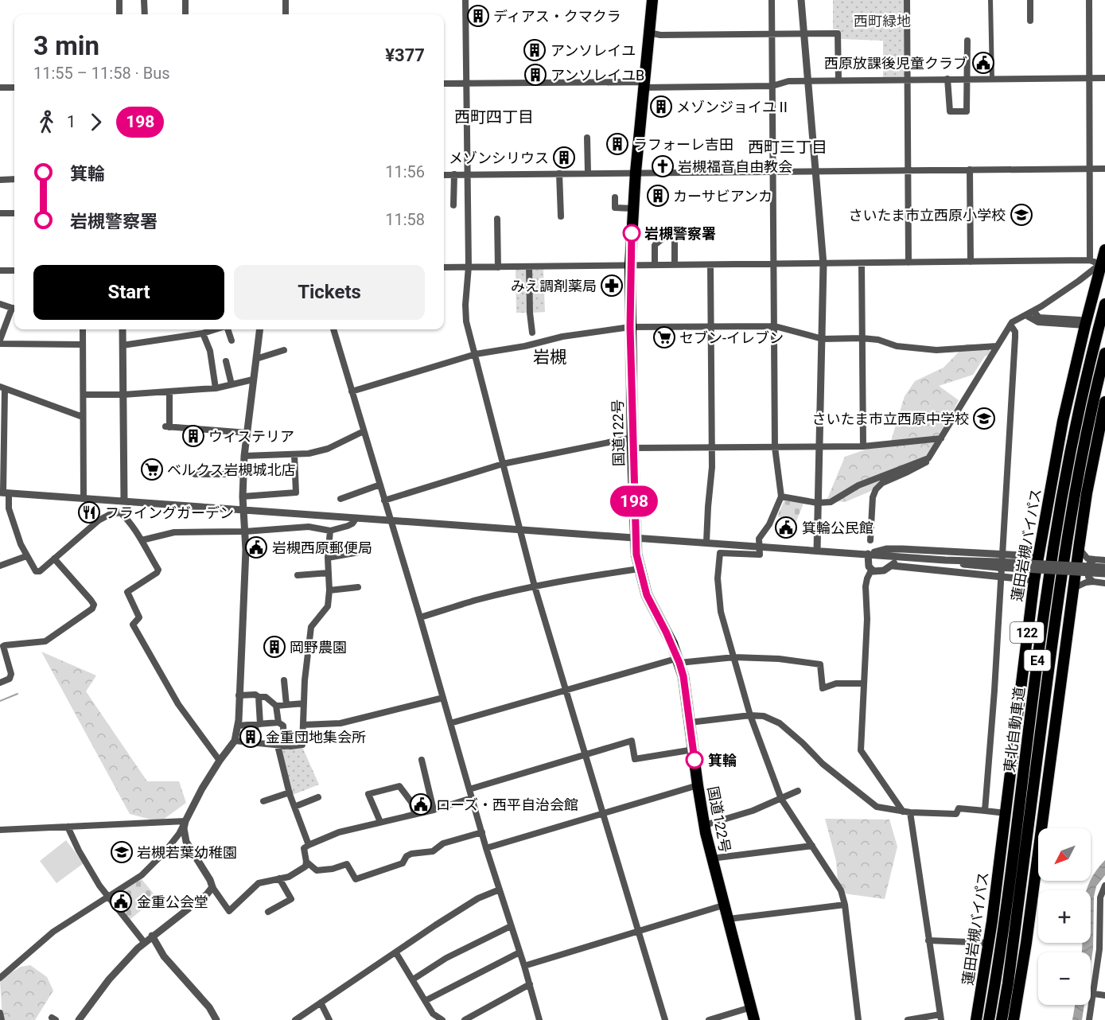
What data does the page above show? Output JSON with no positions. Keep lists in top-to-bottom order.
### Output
{
  "streets": {
    "highway": [
      "国道122号",
      "蓮田岩槻バイパス",
      "122",
      "E4",
      "東北自動車道"
    ]
  },
  "districts": ["西町四丁目", "西町三丁目", "岩槻"],
  "parks": ["西町緑地"],
  "places": {
    "building": [
      "ディアス・クマクラ",
      "アンソレイユ",
      "アンソレイユB",
      "メゾンジョイユⅡ",
      "ラフォーレ吉田",
      "メゾンシリウス",
      "カーサビアンカ",
      "ウィステリア",
      "岡野農園",
      "金重団地集会所"
    ],
    "public building": [
      "西原放課後児童クラブ",
      "箕輪公民館",
      "岩槻西原郵便局",
      "ローズ・西平自治会館",
      "金重公会堂"
    ],
    "church": ["岩槻福音自由教会"],
    "school or university": ["さいたま市立西原小学校", "さいたま市立西原中学校", "岩槻若葉幼稚園"],
    "other": ["岩槻警察署", "箕輪"],
    "pharmacy": ["みえ調剤薬局"],
    "supermarket": ["セブン-イレブン", "ベルクス岩槻城北店"],
    "restaurant": ["フライングガーデン"]
  },
  "lines": ["bus line 198"],
  "north": "bottom left",
  "page": {
    "on_map": "198",
    "heading": ["3 min", "11:55 – 11:58 · Bus", "¥377"],
    "legs": ["1", "198"],
    "list": [
      {
        "name": "箕輪",
        "value": "11:56"
      },
      {
        "name": "岩槻警察署",
        "value": "11:58"
      }
    ],
    "buttons": ["Start", "Tickets"],
    "map_buttons": ["+", "−"]
  }
}
